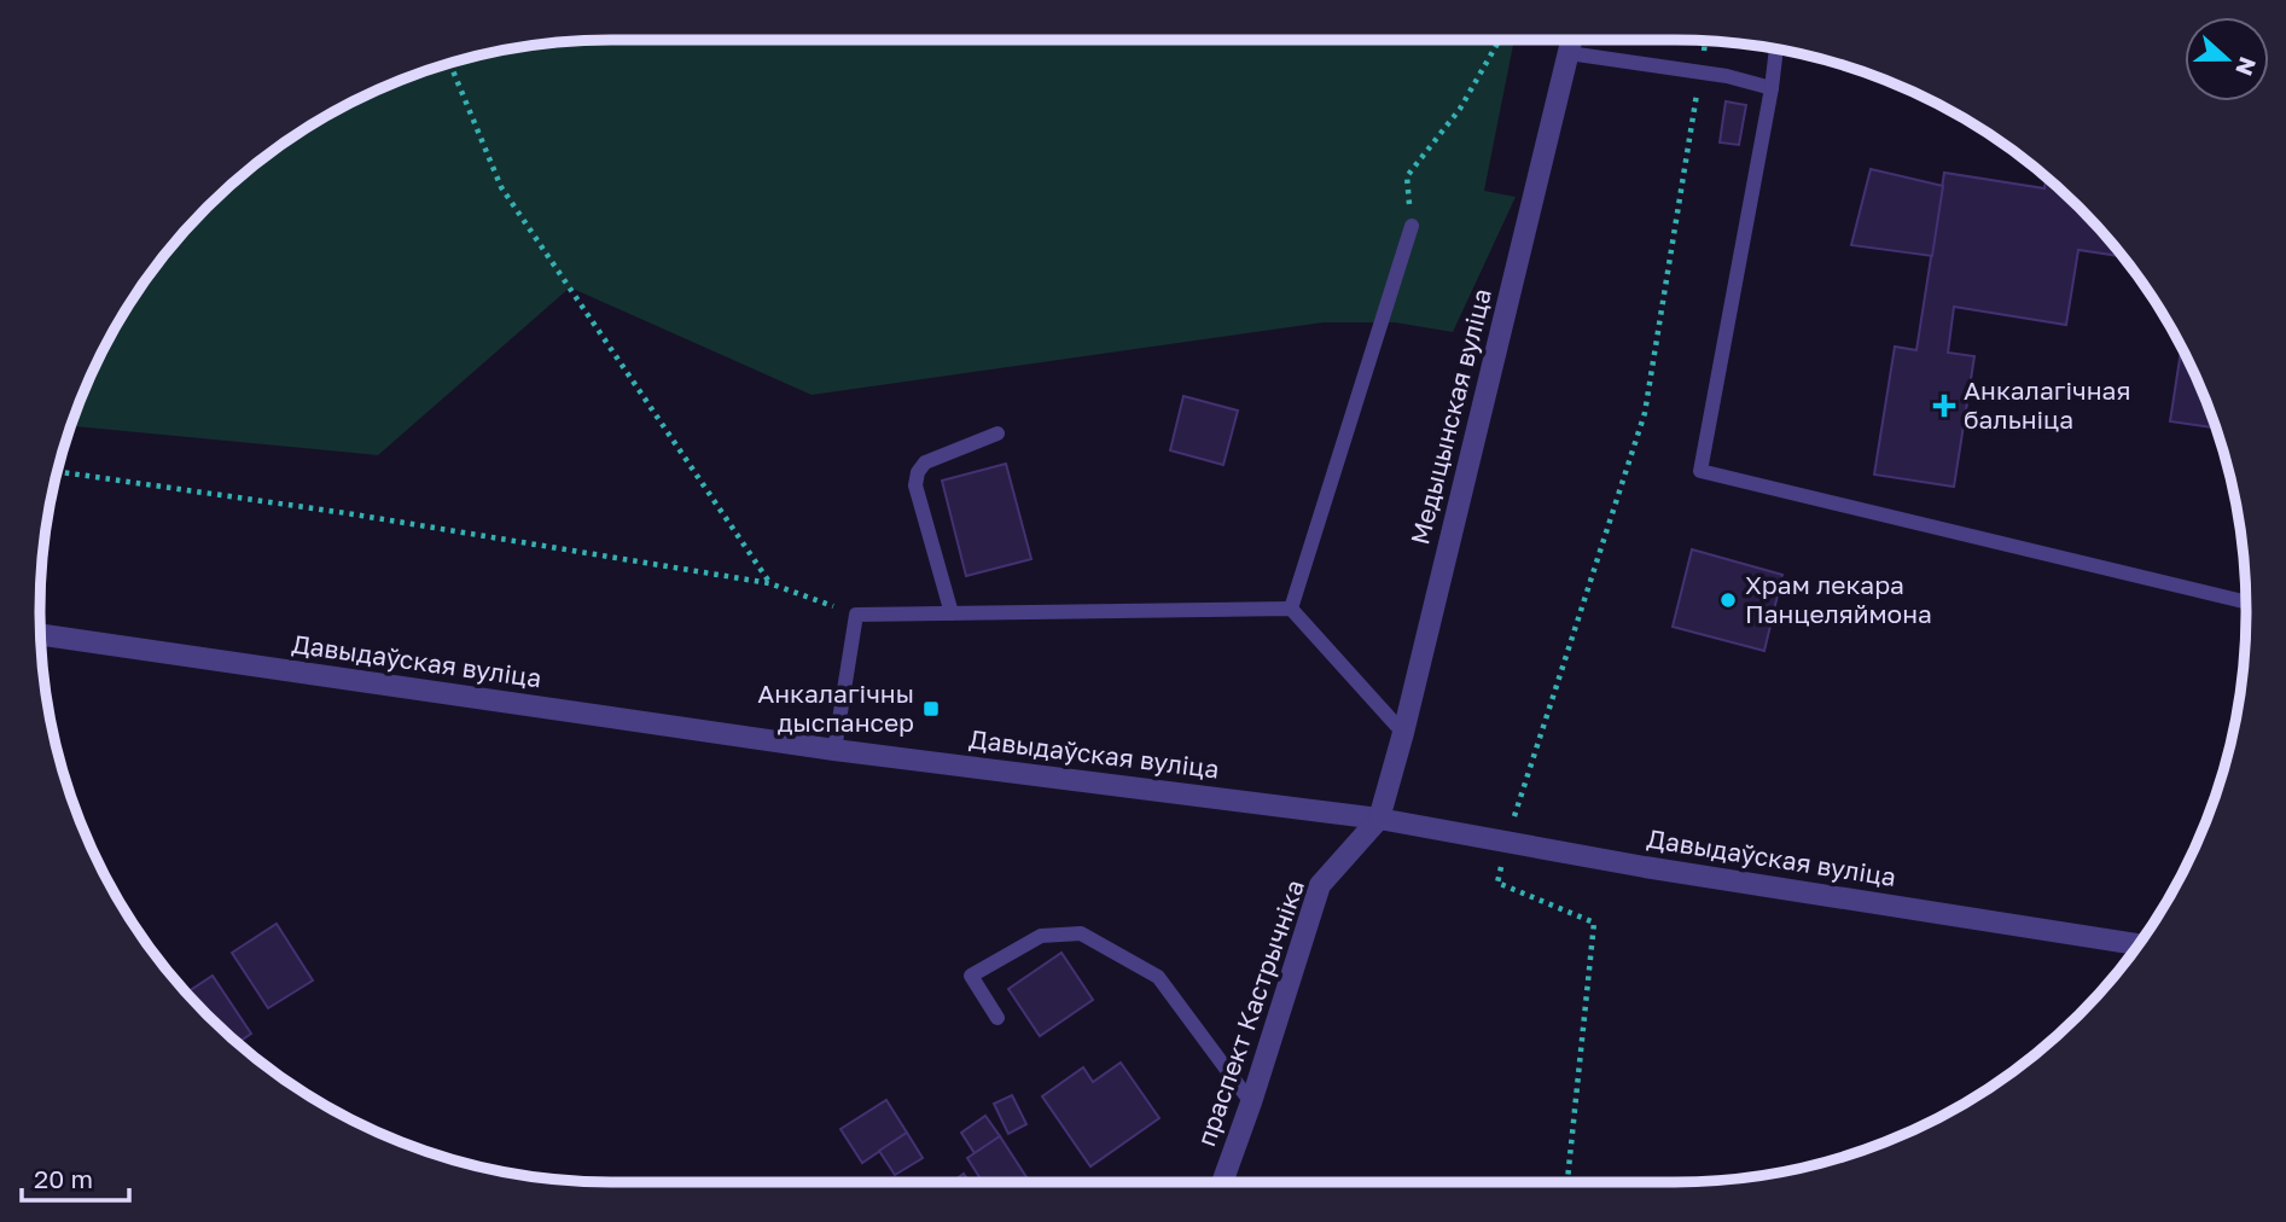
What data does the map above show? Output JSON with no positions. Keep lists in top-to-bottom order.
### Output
{
  "streets": {
    "street": ["Медыцынская вуліца", "Давыдаўская вуліца", "праспект Кастрычніка"]
  },
  "crossings": [
    ["Медыцынская вуліца", "Давыдаўская вуліца"],
    ["Медыцынская вуліца", "праспект Кастрычніка"],
    ["Давыдаўская вуліца", "праспект Кастрычніка"]
  ],
  "places": {
    "health": ["Анкалагічная бальніца"],
    "other": ["Храм лекара Панцеляймона"],
    "transit": ["Анкалагічны дыспансер"]
  },
  "scale_bar": "20 m",
  "north": "right"
}
